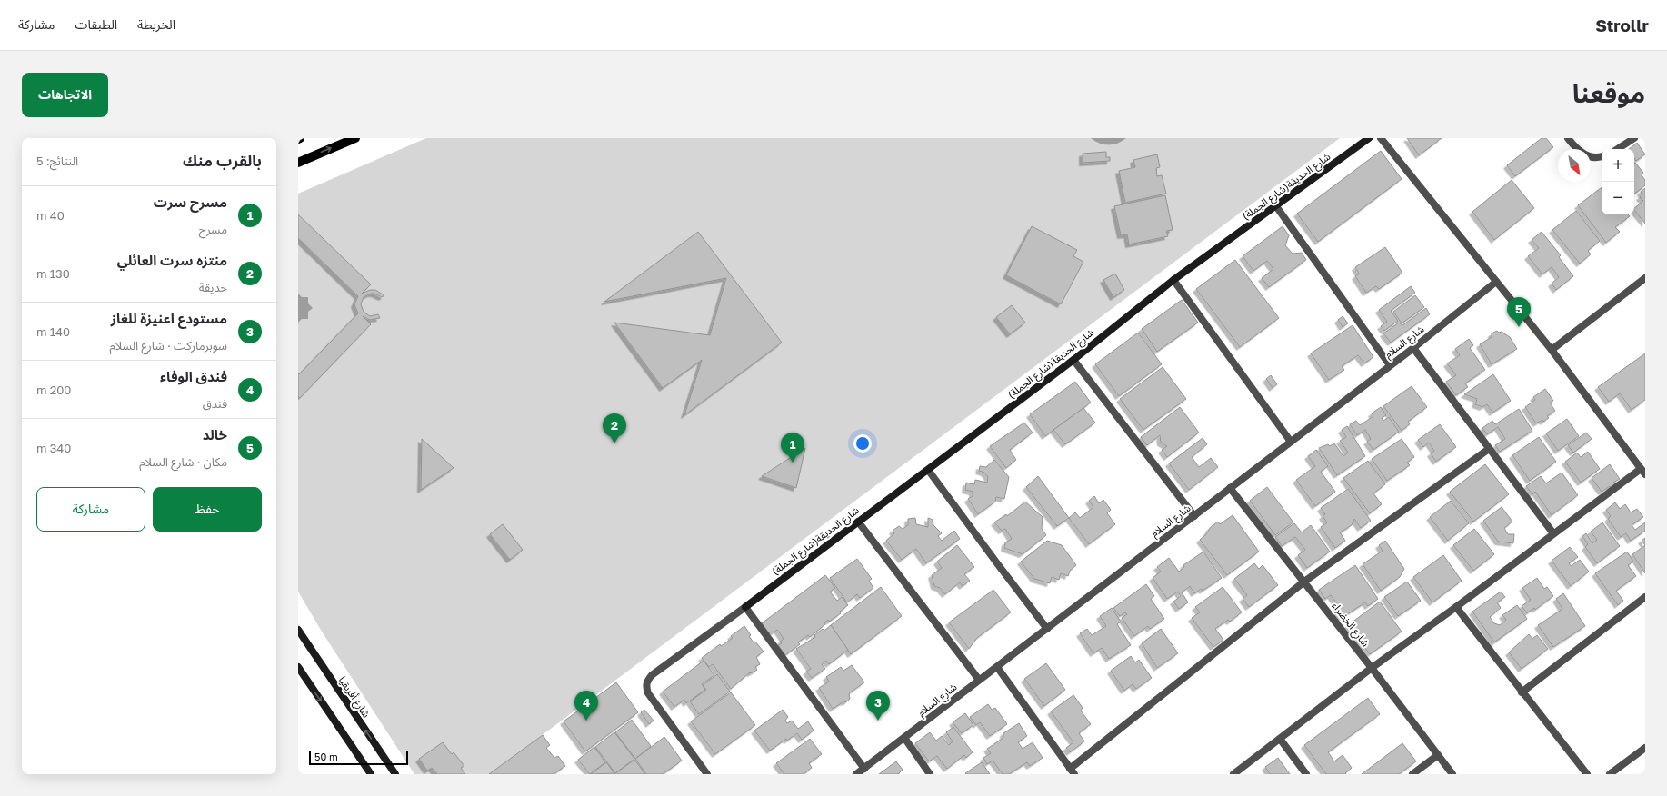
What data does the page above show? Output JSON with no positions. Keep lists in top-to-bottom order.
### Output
{
  "streets": {
    "street": [
      "شارع الحديقة(شارع الجملة)",
      "شارع السلام",
      "شارع الخضراء",
      "شارع أفريقيا"
    ]
  },
  "crossings": [
    ["شارع السلام", "شارع الخضراء"]
  ],
  "scale_bar": "50 m",
  "north": "bottom right",
  "page": {
    "header": "Strollr",
    "nav": ["الخريطة", "الطبقات", "مشاركة"],
    "title": "موقعنا",
    "buttons": [
      "الاتجاهات",
      ["حفظ", "مشاركة"]
    ],
    "heading": ["بالقرب منك", "النتائج: 5"],
    "map_buttons": ["+", "−"],
    "list": [
      {
        "mark": "1",
        "name": "مسرح سرت",
        "note": "مسرح",
        "value": "40 m"
      },
      {
        "mark": "2",
        "name": "منتزه سرت العائلي",
        "note": "حديقة",
        "value": "130 m"
      },
      {
        "mark": "3",
        "name": "مستودع اعنيزة للغاز",
        "note": "سوبرماركت · شارع السلام",
        "value": "140 m"
      },
      {
        "mark": "4",
        "name": "فندق الوفاء",
        "note": "فندق",
        "value": "200 m"
      },
      {
        "mark": "5",
        "name": "خالد",
        "note": "مكان · شارع السلام",
        "value": "340 m"
      }
    ],
    "pins": [
      "5",
      "2",
      "1",
      "3",
      "4"
    ],
    "scale": "50 m"
  }
}
